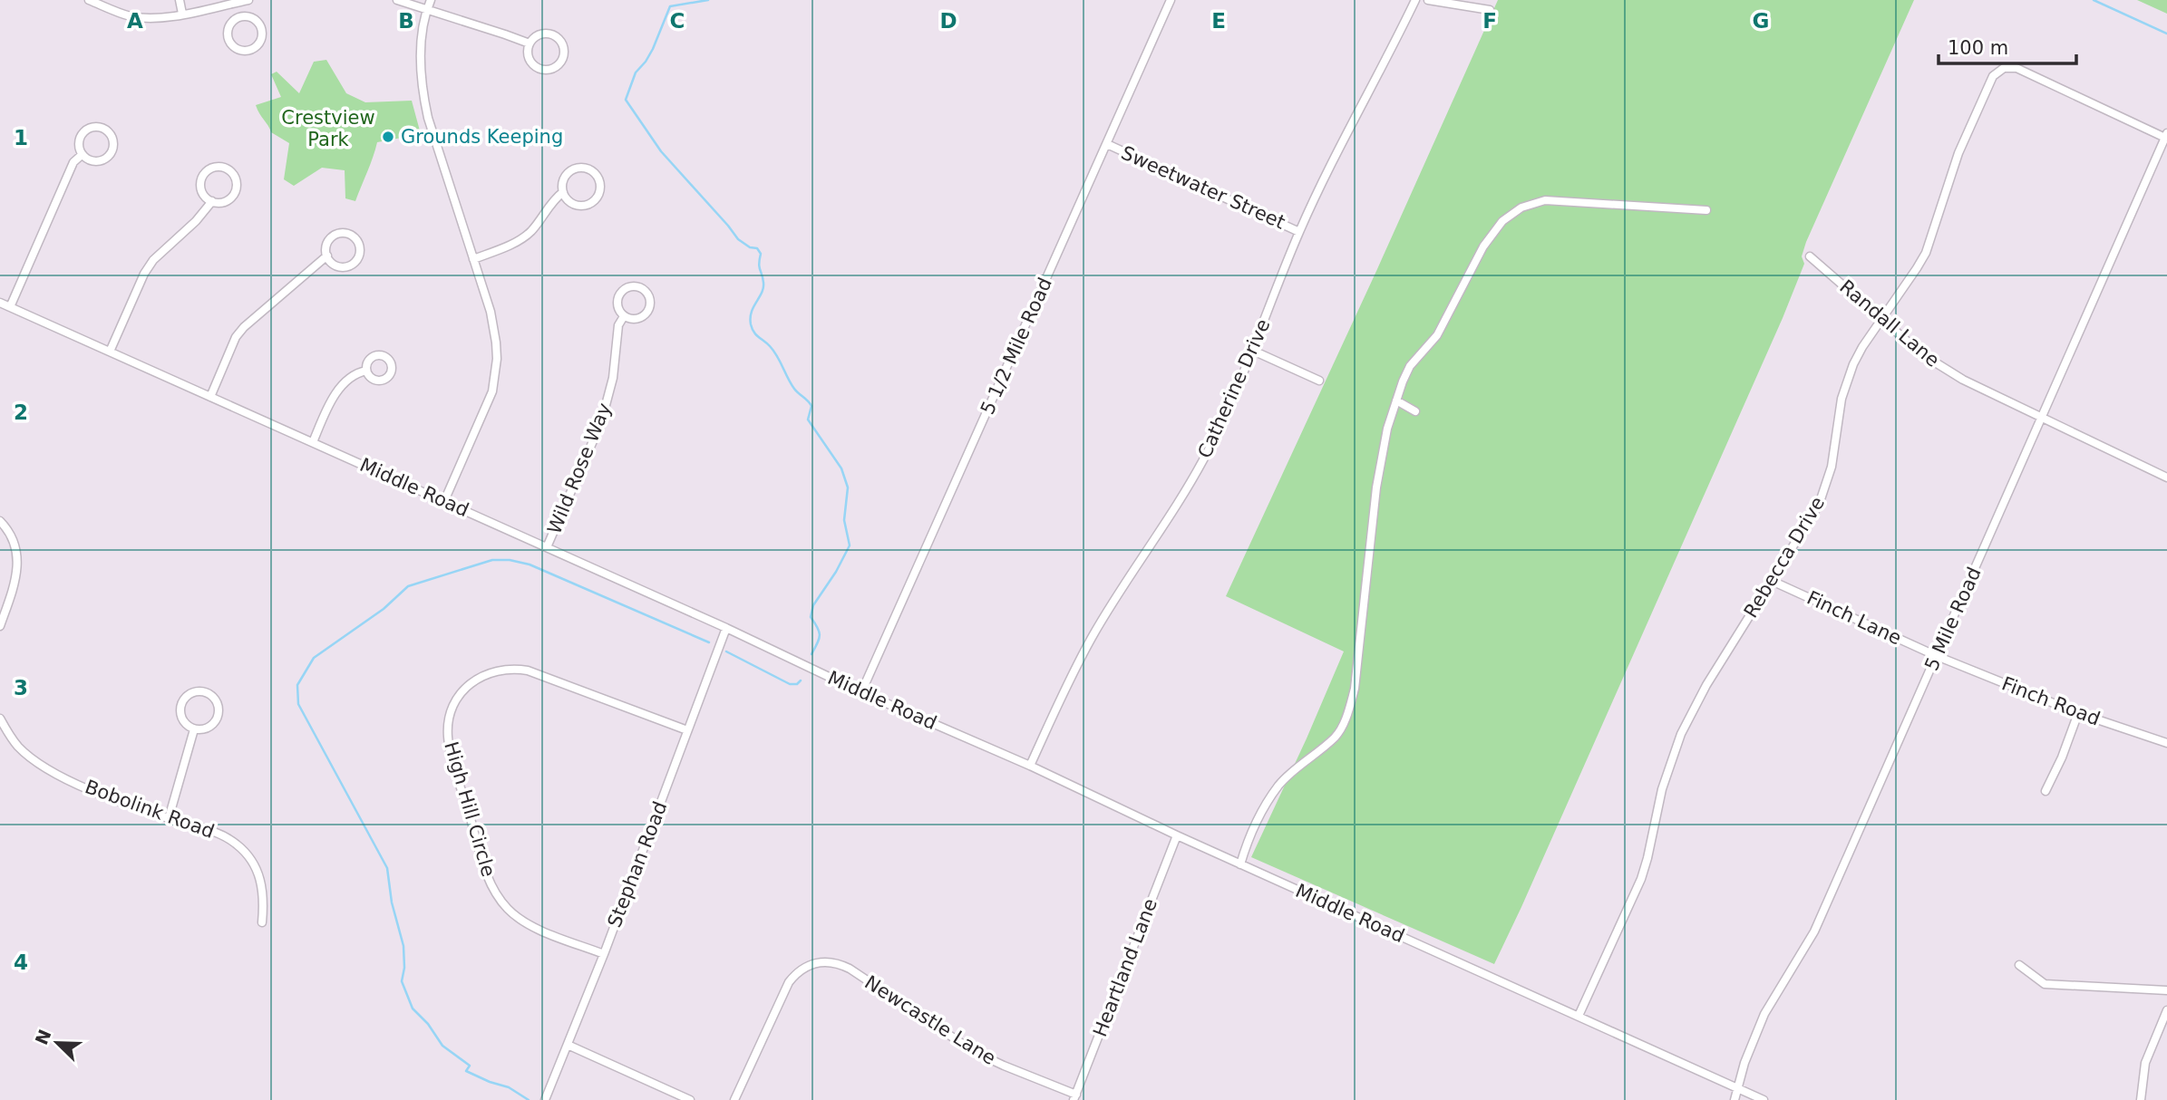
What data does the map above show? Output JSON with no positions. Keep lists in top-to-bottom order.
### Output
{
  "streets": {
    "street": [
      "Sweetwater Street",
      "Randall Lane",
      "5 1/2 Mile Road",
      "Catherine Drive",
      "Wild Rose Way",
      "Middle Road",
      "Rebecca Drive",
      "Finch Lane",
      "5 Mile Road",
      "Finch Road",
      "Bobolink Road",
      "High Hill Circle",
      "Stephan Road",
      "Heartland Lane",
      "Newcastle Lane"
    ]
  },
  "crossings": [
    ["Sweetwater Street", "5 1/2 Mile Road"],
    ["Sweetwater Street", "Catherine Drive"],
    ["Randall Lane", "Rebecca Drive"],
    ["Randall Lane", "5 Mile Road"],
    ["5 1/2 Mile Road", "Middle Road"],
    ["Catherine Drive", "Middle Road"],
    ["Wild Rose Way", "Middle Road"],
    ["Middle Road", "Rebecca Drive"],
    ["Middle Road", "5 Mile Road"],
    ["Middle Road", "Stephan Road"],
    ["Middle Road", "Heartland Lane"],
    ["Rebecca Drive", "Finch Lane"],
    ["Rebecca Drive", "5 Mile Road"],
    ["Finch Lane", "5 Mile Road"],
    ["Finch Lane", "Finch Road"],
    ["5 Mile Road", "Finch Road"],
    ["High Hill Circle", "Stephan Road"],
    ["Heartland Lane", "Newcastle Lane"]
  ],
  "parks": ["Crestview Park"],
  "places": ["Grounds Keeping"],
  "scale_bar": "100 m",
  "north": "top left",
  "grid": {
    "columns": [
      "A",
      "B",
      "C",
      "D",
      "E",
      "F",
      "G"
    ],
    "rows": [
      "1",
      "2",
      "3",
      "4"
    ]
  }
}
